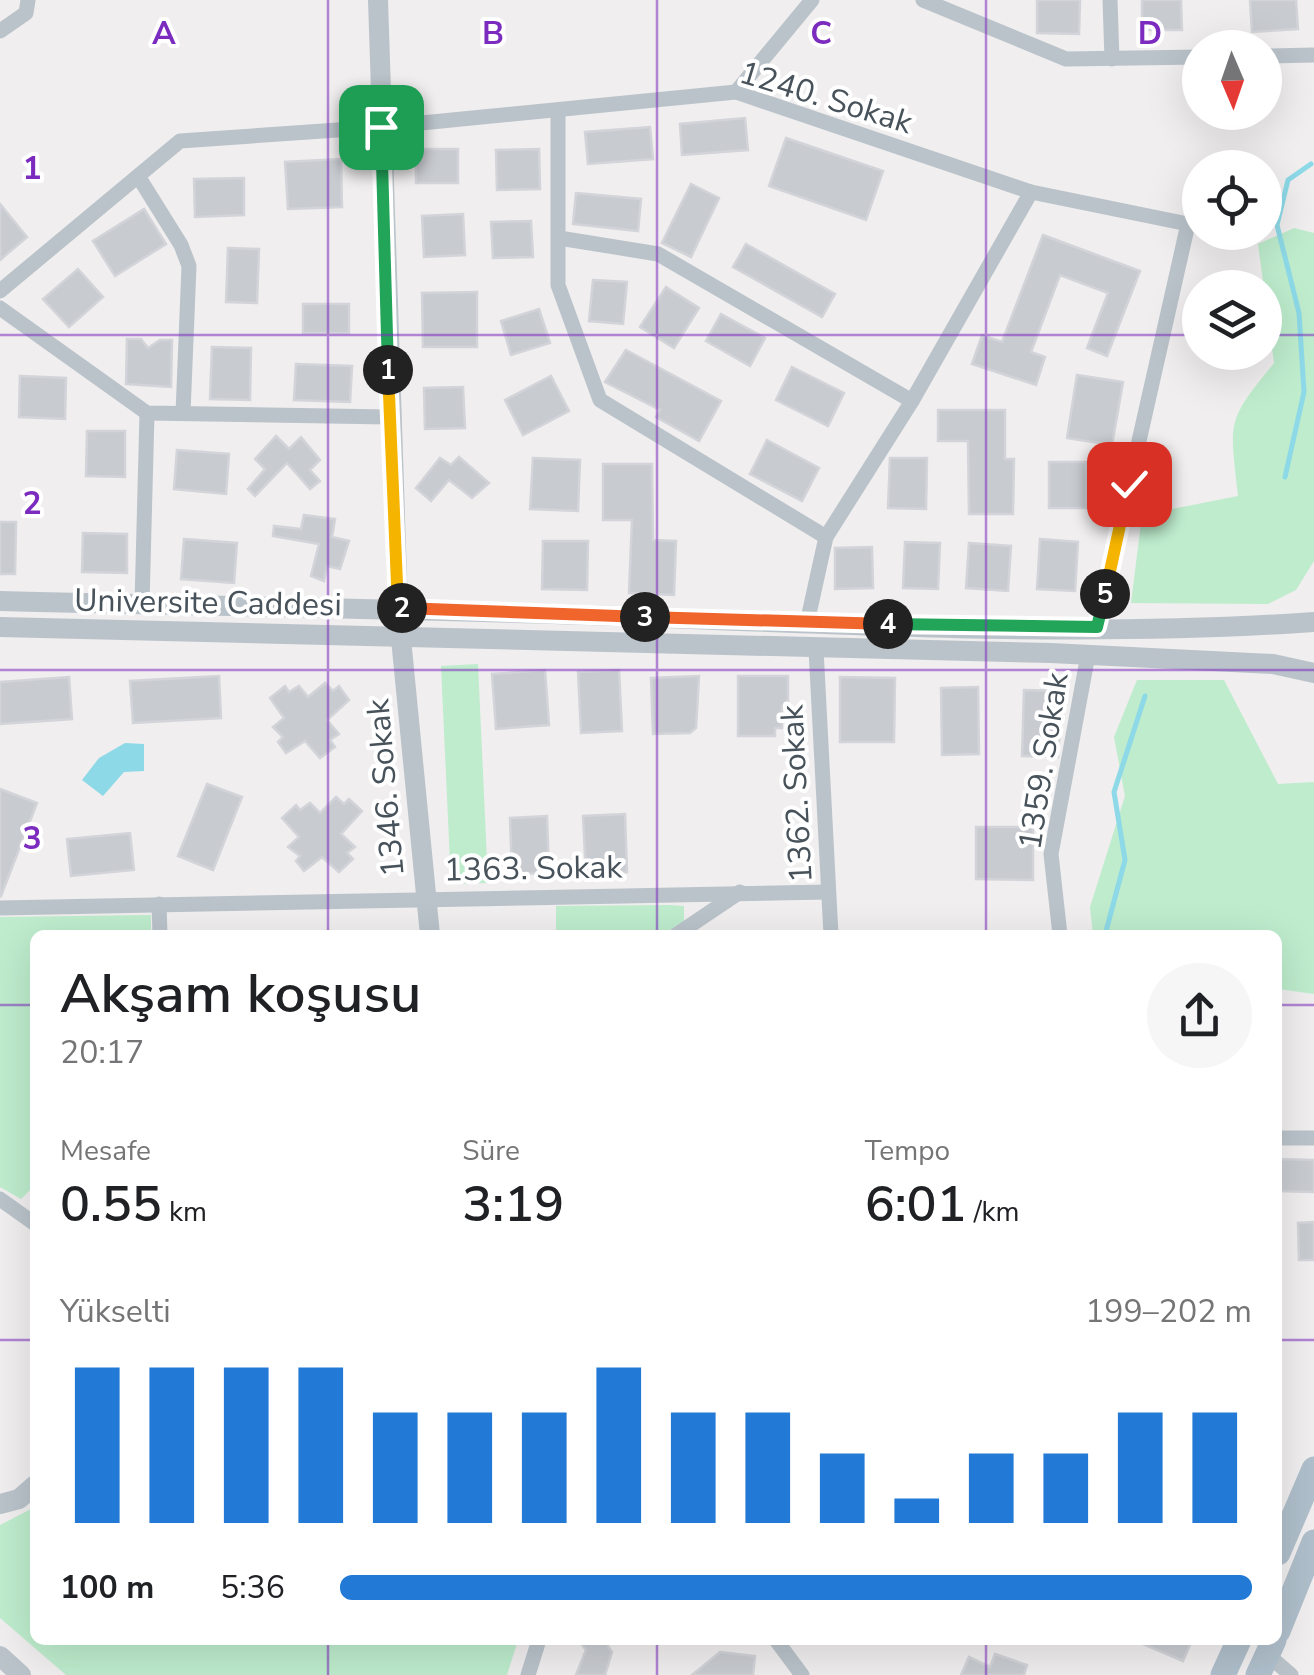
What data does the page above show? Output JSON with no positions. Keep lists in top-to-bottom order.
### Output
{
  "streets": {
    "street": [
      "1240. Sokak",
      "Universite Caddesi",
      "1359. Sokak",
      "1346. Sokak",
      "1362. Sokak",
      "1363. Sokak"
    ]
  },
  "crossings": [
    ["1240. Sokak", "Universite Caddesi"],
    ["1240. Sokak", "1346. Sokak"],
    ["Universite Caddesi", "1359. Sokak"],
    ["Universite Caddesi", "1346. Sokak"],
    ["Universite Caddesi", "1362. Sokak"],
    ["1346. Sokak", "1363. Sokak"],
    ["1362. Sokak", "1363. Sokak"]
  ],
  "north": "bottom",
  "page": {
    "pins": [
      "1",
      "5",
      "2",
      "3",
      "4"
    ],
    "heading": ["Akşam koşusu", "20:17"],
    "stats": [
      ["Mesafe", "0.55 km"],
      ["Süre", "3:19"],
      ["Tempo", "6:01 /km"]
    ],
    "chart": ["Yükselti", "199–202 m"],
    "list": [
      {
        "name": "100 m",
        "note": "5:36"
      }
    ]
  },
  "grid": {
    "columns": [
      "A",
      "B",
      "C",
      "D"
    ],
    "rows": ["1", "2", "3"]
  }
}
